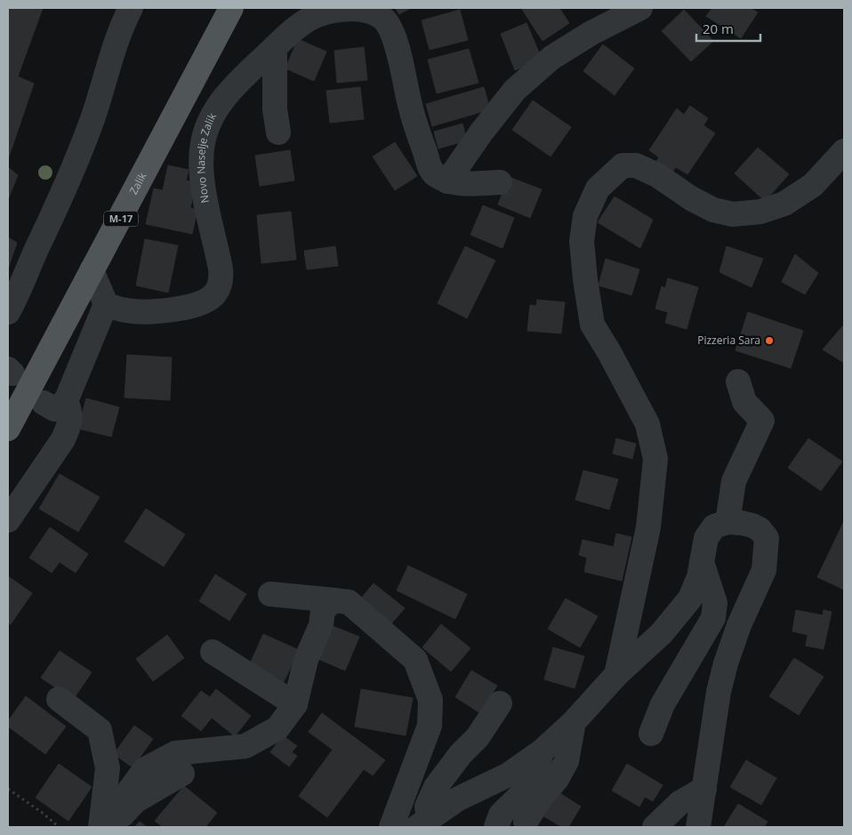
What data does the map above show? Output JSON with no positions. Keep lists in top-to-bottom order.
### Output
{
  "streets": {
    "main road": ["Zalik", "M-17"],
    "street": ["Novo Naselje Zalik"]
  },
  "places": ["Pizzeria Sara"],
  "scale_bar": "20 m"
}
